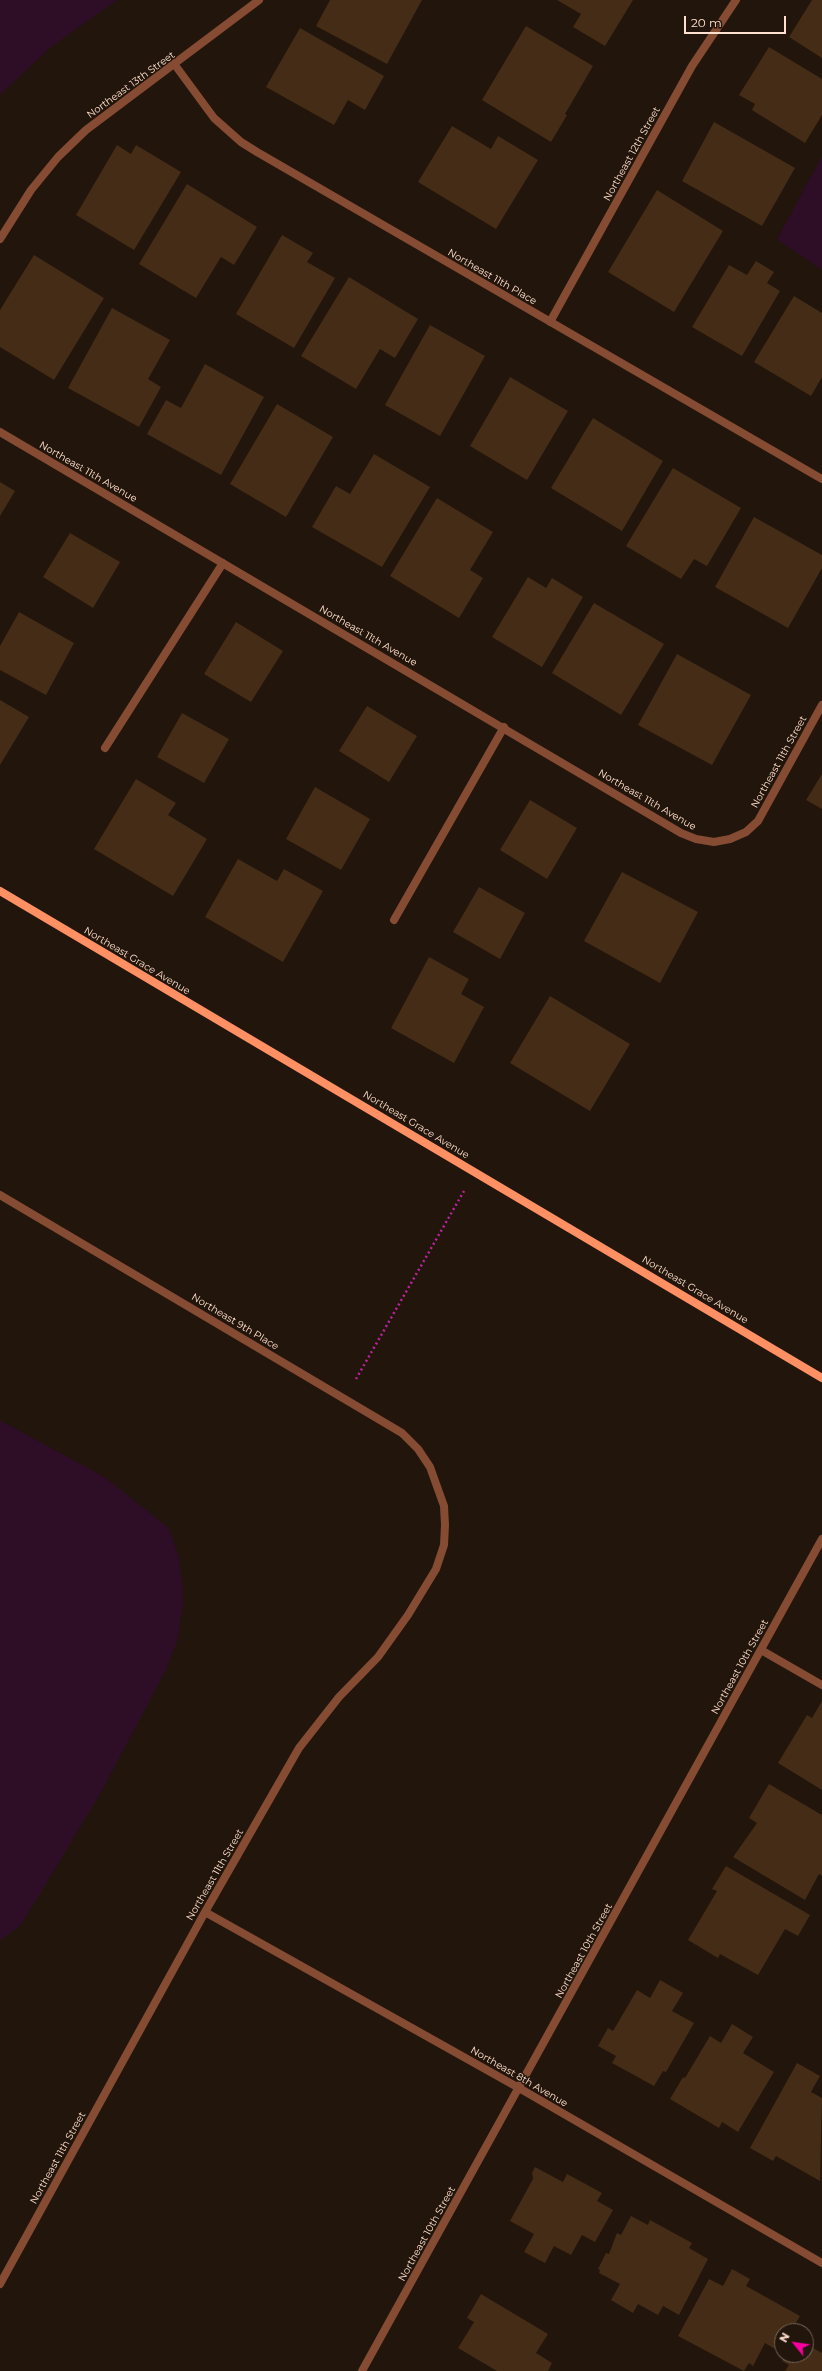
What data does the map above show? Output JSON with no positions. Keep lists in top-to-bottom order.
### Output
{
  "streets": {
    "main road": ["Northeast Grace Avenue"],
    "street": [
      "Northeast 13th Street",
      "Northeast 12th Street",
      "Northeast 11th Place",
      "Northeast 11th Avenue",
      "Northeast 11th Street",
      "Northeast 9th Place",
      "Northeast 10th Street",
      "Northeast 8th Avenue"
    ]
  },
  "crossings": [
    ["Northeast 13th Street", "Northeast 11th Place"],
    ["Northeast 12th Street", "Northeast 11th Place"],
    ["Northeast 11th Avenue", "Northeast 11th Street"],
    ["Northeast 11th Street", "Northeast 9th Place"],
    ["Northeast 11th Street", "Northeast 8th Avenue"],
    ["Northeast 10th Street", "Northeast 8th Avenue"]
  ],
  "scale_bar": "20 m",
  "north": "top left"
}
